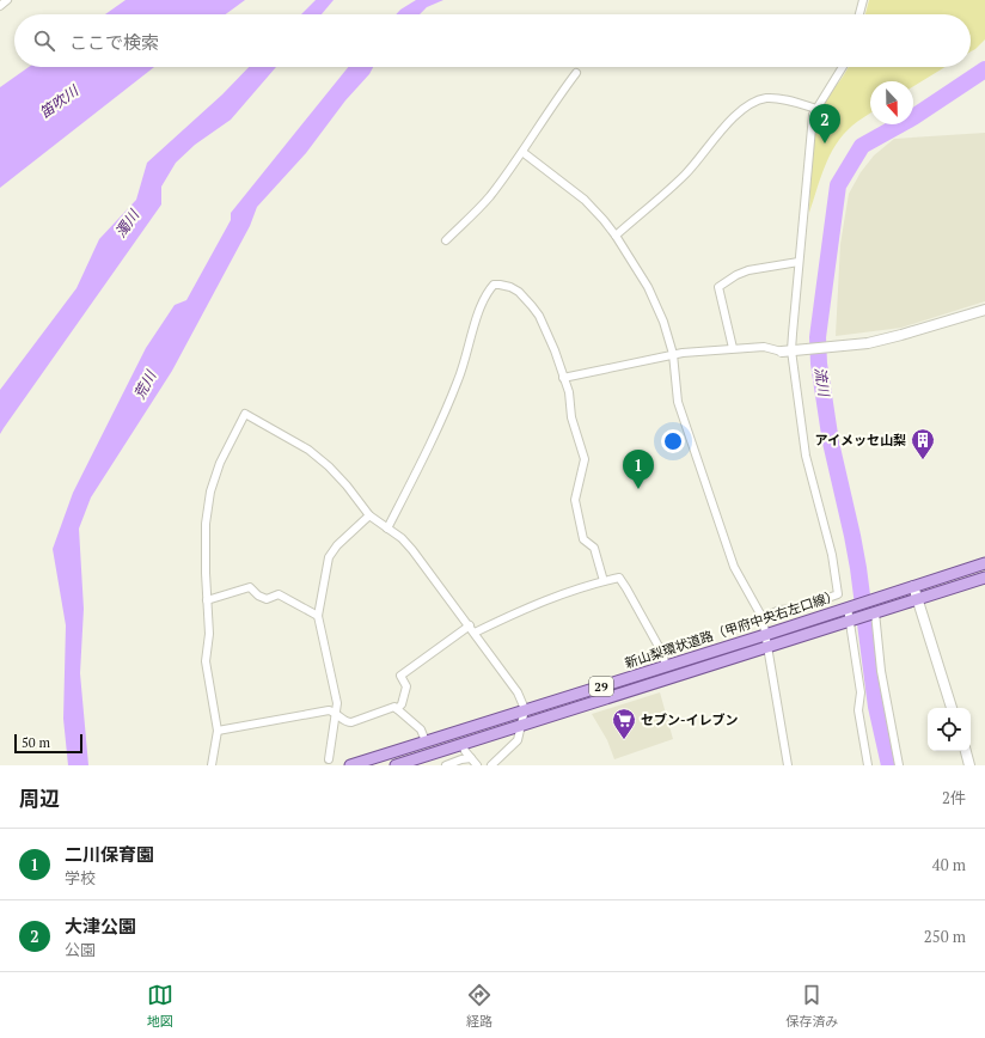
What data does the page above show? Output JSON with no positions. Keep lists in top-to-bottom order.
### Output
{
  "streets": {
    "main road": ["新山梨環状道路（甲府中央右左口線）", "29"]
  },
  "water": [
    "笛吹川",
    "濁川",
    "流川",
    "荒川"
  ],
  "places": {
    "building": ["アイメッセ山梨"],
    "supermarket": ["セブン-イレブン"]
  },
  "scale_bar": "50 m",
  "north": "bottom",
  "page": {
    "search": "ここで検索",
    "pins": ["2", "1"],
    "scale": "50 m",
    "heading": ["周辺", "2件"],
    "list": [
      {
        "mark": "1",
        "name": "二川保育園",
        "note": "学校",
        "value": "40 m"
      },
      {
        "mark": "2",
        "name": "大津公園",
        "note": "公園",
        "value": "250 m"
      }
    ],
    "nav": ["地図", "経路", "保存済み"]
  }
}
